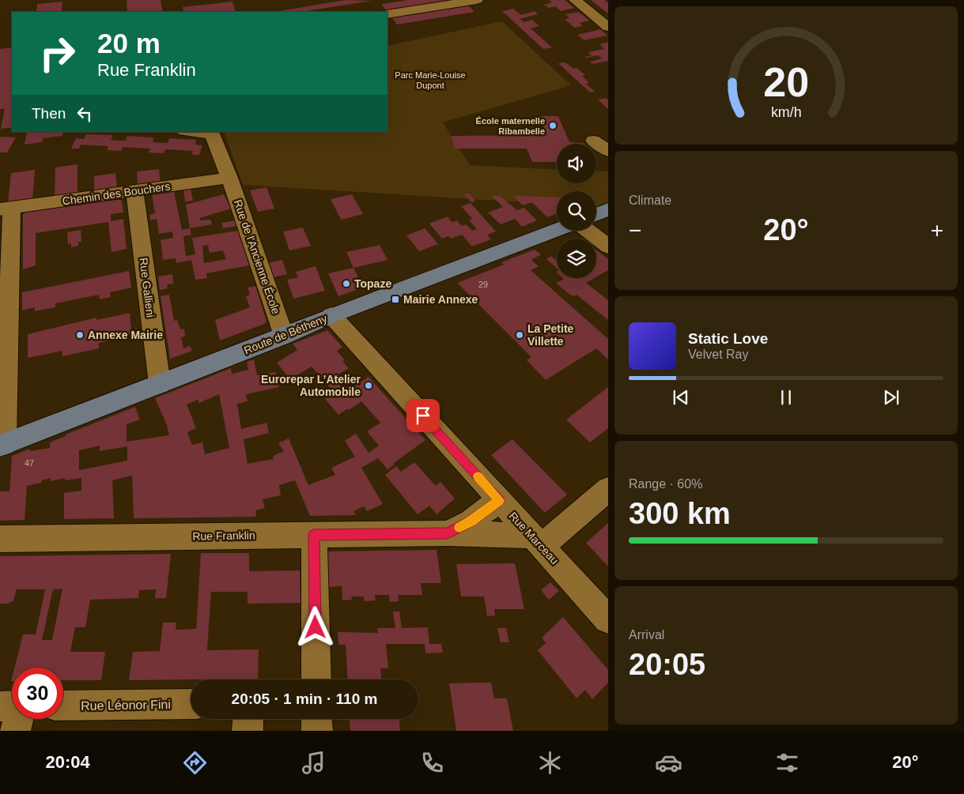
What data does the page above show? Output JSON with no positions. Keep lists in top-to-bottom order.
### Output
{
  "streets": {
    "main road": ["Route de Bétheny"],
    "street": [
      "Chemin des Bouchers",
      "Rue de l'Ancienne École",
      "Rue Gallieni",
      "Rue Franklin",
      "Rue Marceau",
      "Rue Léonor Fini"
    ]
  },
  "crossings": [
    ["Chemin des Bouchers", "Rue de l'Ancienne École"],
    ["Chemin des Bouchers", "Rue Gallieni"],
    ["Rue de l'Ancienne École", "Route de Bétheny"],
    ["Rue Gallieni", "Route de Bétheny"],
    ["Route de Bétheny", "Rue Marceau"],
    ["Rue Franklin", "Rue Marceau"]
  ],
  "parks": ["Parc Marie-Louise Dupont"],
  "places": {
    "other": [
      "École maternelle Ribambelle",
      "Topaze",
      "Annexe Mairie",
      "La Petite Villette",
      "Eurorepar L’Atelier Automobile"
    ],
    "transit": ["Mairie Annexe"]
  },
  "house_numbers": ["29", "47"],
  "page": {
    "turn": ["20 m", "Rue Franklin"],
    "then": "Then",
    "tile": [
      "Climate",
      ["Range · 60%", "300 km"],
      ["Arrival", "20:05"]
    ],
    "heat": ["−", "20°", "+"],
    "song": ["Static Love", "Velvet Ray"],
    "limit": "30",
    "trip": "20:05 · 1 min · 110 m",
    "tabs": ["20:04", "20°"],
    "gauge": ["20", "km/h"]
  }
}
